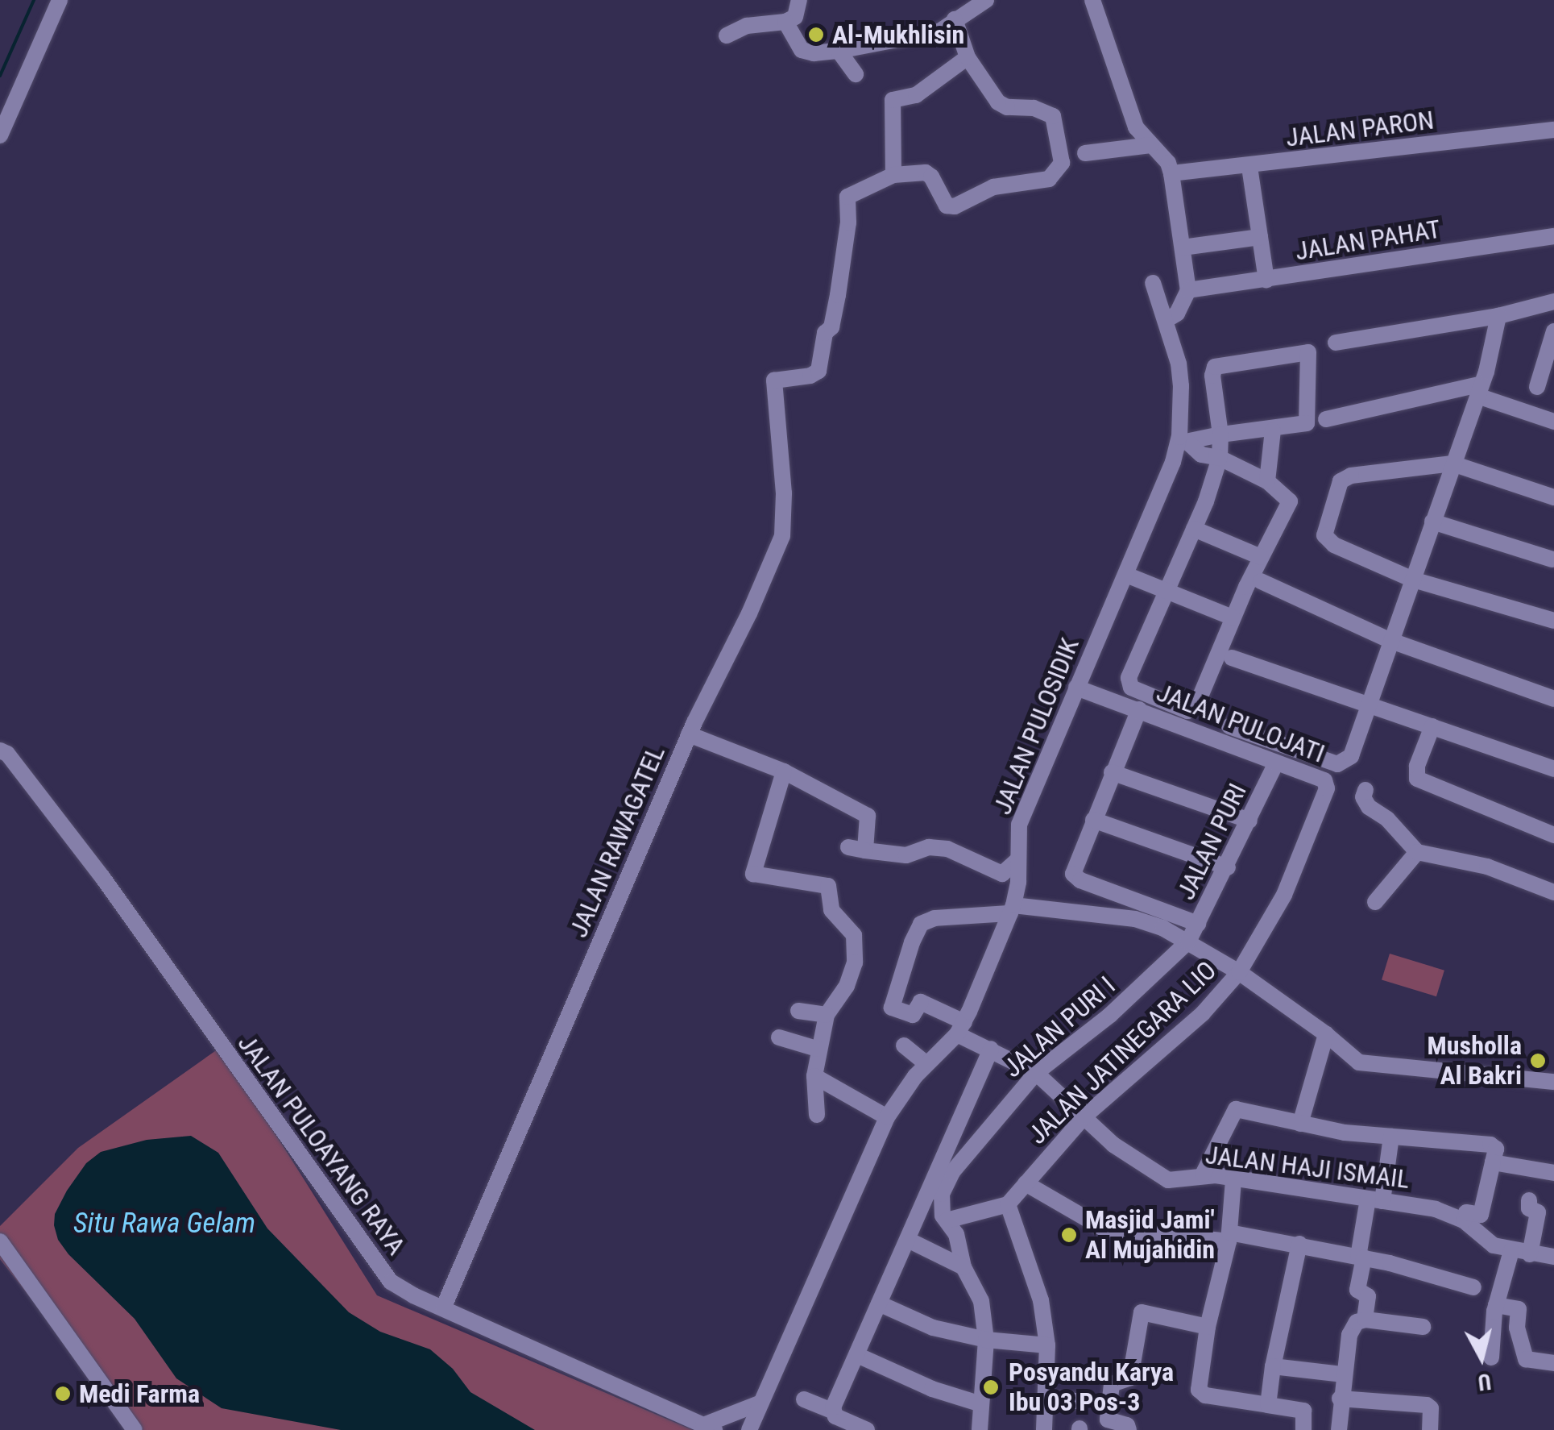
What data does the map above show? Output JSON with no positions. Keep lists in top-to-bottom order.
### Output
{
  "streets": {
    "street": [
      "JALAN PARON",
      "JALAN PAHAT",
      "JALAN PULOJATI",
      "JALAN PULOSIDIK",
      "JALAN RAWAGATEL",
      "JALAN PURI",
      "JALAN PURI I",
      "JALAN JATINEGARA LIO",
      "JALAN PULOAYANG RAYA",
      "JALAN HAJI ISMAIL"
    ]
  },
  "crossings": [
    ["JALAN PULOJATI", "JALAN PULOSIDIK"],
    ["JALAN PULOJATI", "JALAN PURI"],
    ["JALAN PULOJATI", "JALAN JATINEGARA LIO"],
    ["JALAN PULOSIDIK", "JALAN HAJI ISMAIL"],
    ["JALAN RAWAGATEL", "JALAN PULOAYANG RAYA"],
    ["JALAN PURI", "JALAN PURI I"],
    ["JALAN PURI I", "JALAN HAJI ISMAIL"],
    ["JALAN JATINEGARA LIO", "JALAN HAJI ISMAIL"]
  ],
  "water": ["Situ Rawa Gelam"],
  "places": [
    "Al-Mukhlisin",
    "Musholla Al Bakri",
    "Masjid Jami' Al Mujahidin",
    "Posyandu Karya Ibu 03 Pos-3",
    "Medi Farma"
  ],
  "north": "bottom"
}
